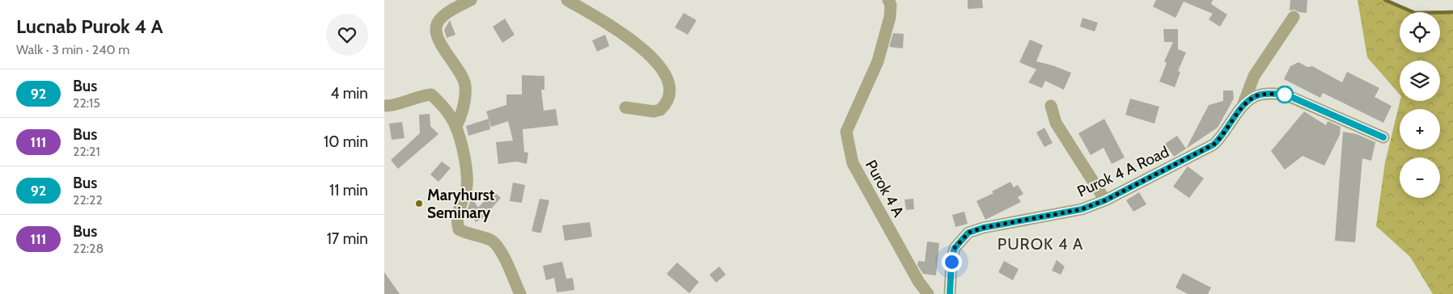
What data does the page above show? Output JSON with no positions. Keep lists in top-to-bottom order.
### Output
{
  "streets": {
    "street": ["Purok 4 A Road", "Purok 4 A"]
  },
  "districts": ["PUROK 4 A"],
  "places": ["Maryhurst Seminary"],
  "lines": ["bus line 92"],
  "page": {
    "heading": ["Lucnab Purok 4 A", "Walk · 3 min · 240 m"],
    "map_buttons": ["+", "−"],
    "list": [
      {
        "mark": "92",
        "name": "Bus",
        "note": "22:15",
        "value": "4 min"
      },
      {
        "mark": "111",
        "name": "Bus",
        "note": "22:21",
        "value": "10 min"
      },
      {
        "mark": "92",
        "name": "Bus",
        "note": "22:22",
        "value": "11 min"
      },
      {
        "mark": "111",
        "name": "Bus",
        "note": "22:28",
        "value": "17 min"
      }
    ]
  }
}
